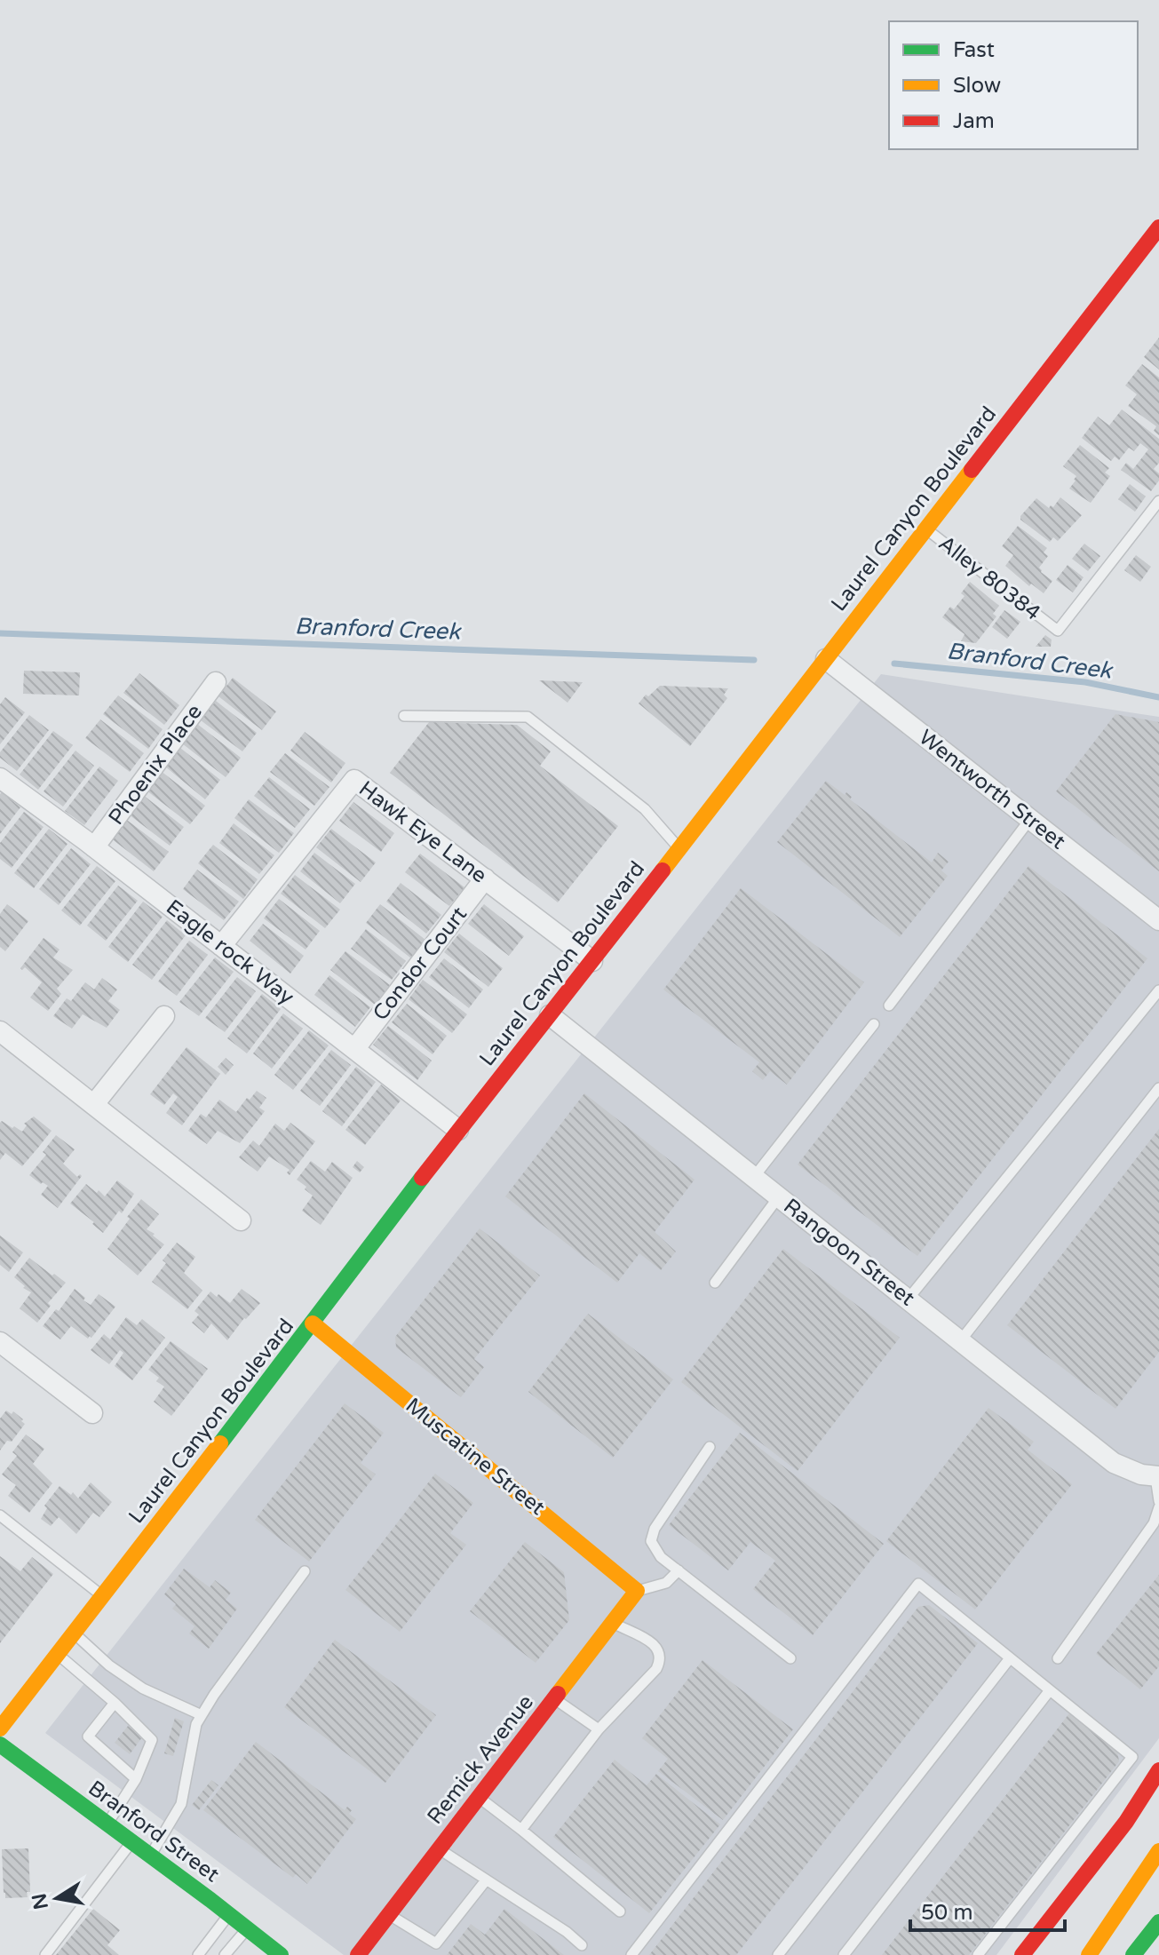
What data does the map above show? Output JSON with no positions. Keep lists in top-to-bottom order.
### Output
{
  "streets": {
    "main road": [
      "Laurel Canyon Boulevard",
      "Muscatine Street",
      "Remick Avenue",
      "Branford Street"
    ],
    "street": [
      "Phoenix Place",
      "Wentworth Street",
      "Hawk Eye Lane",
      "Eagle rock Way",
      "Condor Court",
      "Rangoon Street"
    ],
    "lane": ["Alley 80384"]
  },
  "crossings": [
    ["Laurel Canyon Boulevard", "Alley 80384"],
    ["Laurel Canyon Boulevard", "Wentworth Street"],
    ["Laurel Canyon Boulevard", "Hawk Eye Lane"],
    ["Laurel Canyon Boulevard", "Eagle rock Way"],
    ["Laurel Canyon Boulevard", "Rangoon Street"],
    ["Laurel Canyon Boulevard", "Muscatine Street"],
    ["Phoenix Place", "Eagle rock Way"],
    ["Hawk Eye Lane", "Eagle rock Way"],
    ["Hawk Eye Lane", "Condor Court"],
    ["Eagle rock Way", "Condor Court"],
    ["Muscatine Street", "Remick Avenue"]
  ],
  "water": ["Branford Creek"],
  "legend": ["Fast", "Slow", "Jam"],
  "scale_bar": "50 m",
  "north": "left"
}
